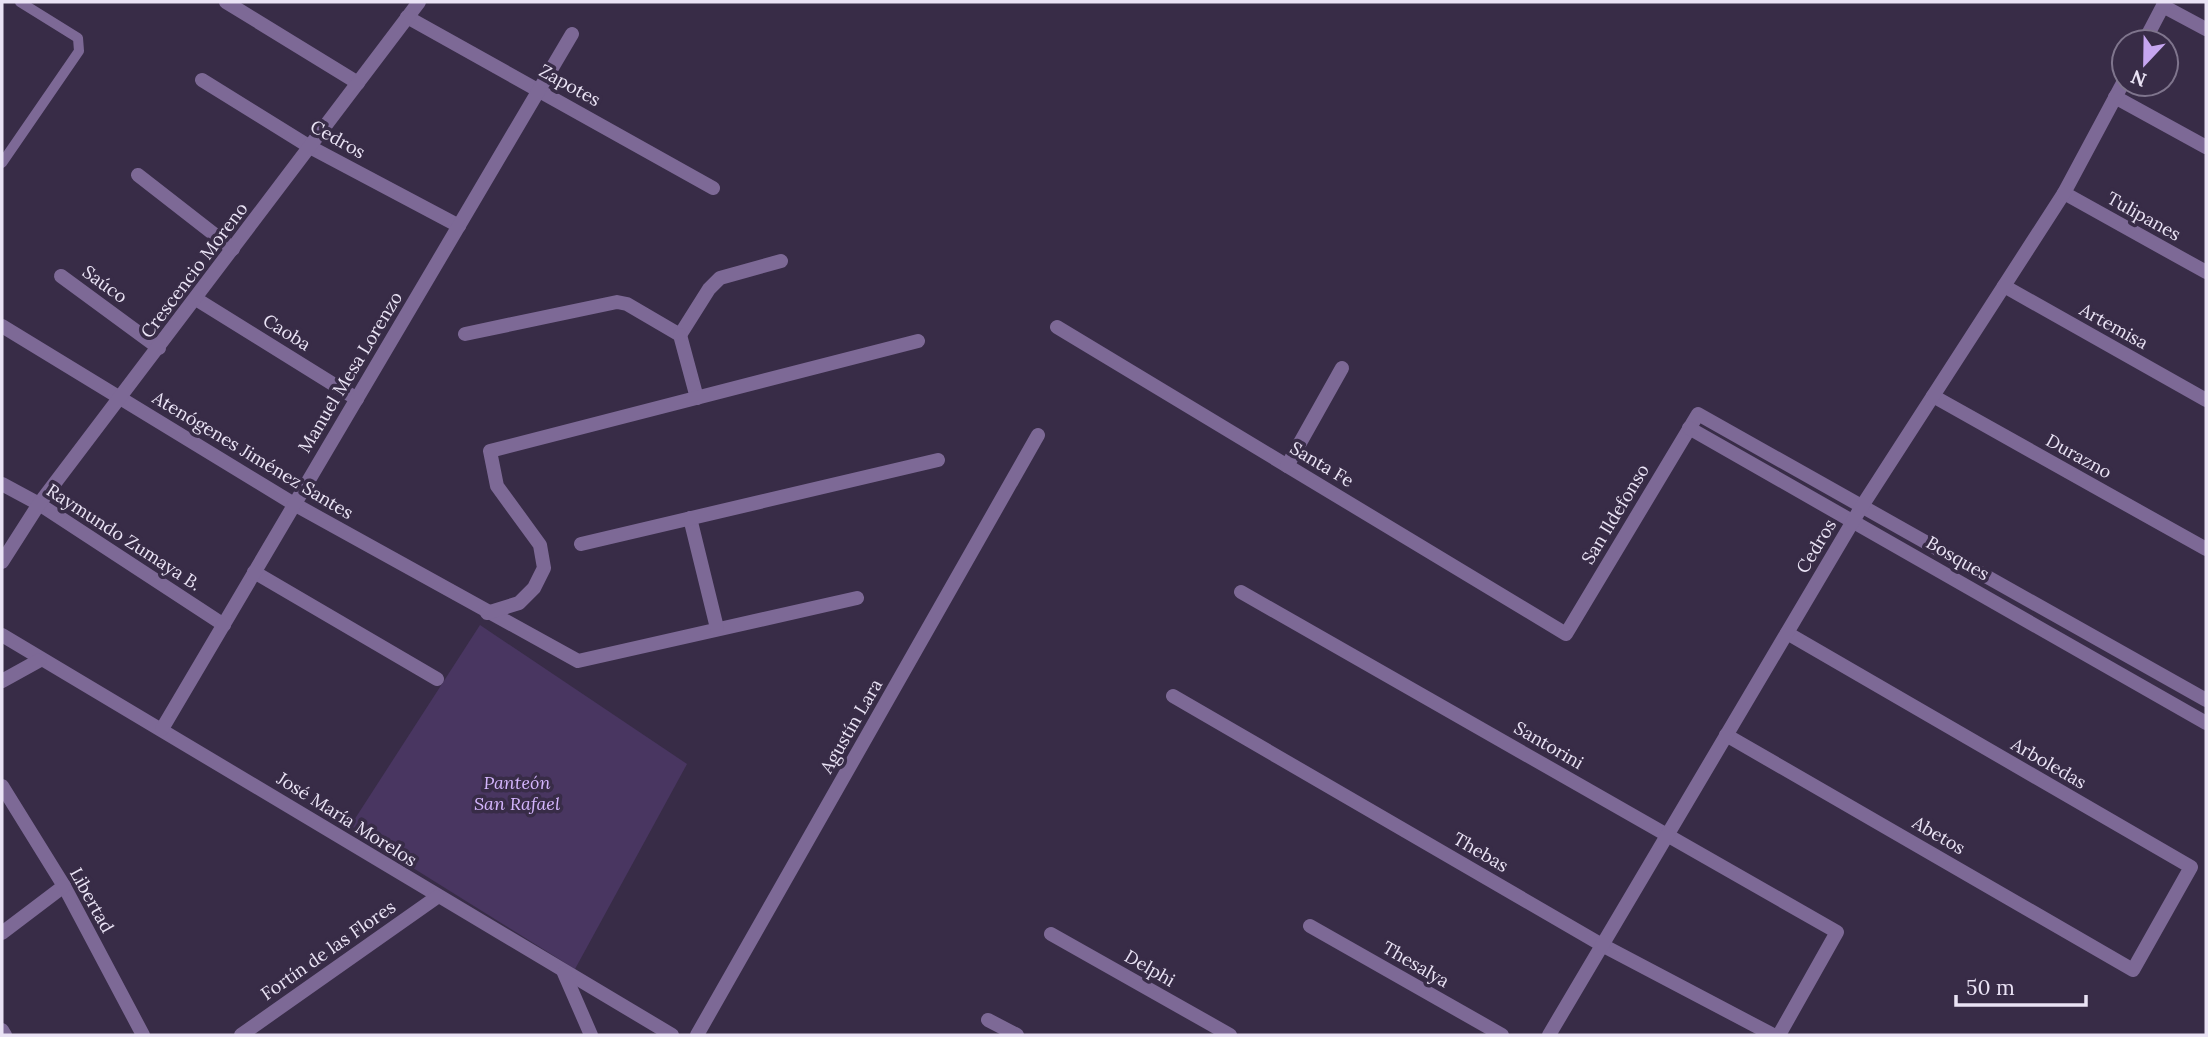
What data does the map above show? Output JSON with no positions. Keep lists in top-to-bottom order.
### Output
{
  "streets": {
    "street": [
      "Zapotes",
      "Cedros",
      "Tulipanes",
      "Crescencio Moreno",
      "Saúco",
      "Artemisa",
      "Caoba",
      "Manuel Mesa Lorenzo",
      "Atenógenes Jiménez Santes",
      "Durazno",
      "Santa Fe",
      "San Ildefonso",
      "Raymundo Zumaya B.",
      "Bosques",
      "Agustín Lara",
      "Santorini",
      "Arboledas",
      "José María Morelos",
      "Abetos",
      "Thebas",
      "Libertad",
      "Fortín de las Flores",
      "Thesalya",
      "Delphi"
    ]
  },
  "crossings": [
    ["Zapotes", "Crescencio Moreno"],
    ["Zapotes", "Manuel Mesa Lorenzo"],
    ["Cedros", "Tulipanes"],
    ["Cedros", "Crescencio Moreno"],
    ["Cedros", "Artemisa"],
    ["Cedros", "Manuel Mesa Lorenzo"],
    ["Cedros", "Durazno"],
    ["Cedros", "Bosques"],
    ["Cedros", "Santorini"],
    ["Cedros", "Arboledas"],
    ["Cedros", "Abetos"],
    ["Cedros", "Thebas"],
    ["Crescencio Moreno", "Saúco"],
    ["Crescencio Moreno", "Caoba"],
    ["Crescencio Moreno", "Atenógenes Jiménez Santes"],
    ["Crescencio Moreno", "Raymundo Zumaya B."],
    ["Caoba", "Manuel Mesa Lorenzo"],
    ["Manuel Mesa Lorenzo", "Atenógenes Jiménez Santes"],
    ["Manuel Mesa Lorenzo", "Raymundo Zumaya B."],
    ["Manuel Mesa Lorenzo", "José María Morelos"],
    ["Santa Fe", "San Ildefonso"],
    ["San Ildefonso", "Bosques"],
    ["Arboledas", "Abetos"],
    ["José María Morelos", "Fortín de las Flores"]
  ],
  "parks": ["Panteón San Rafael"],
  "scale_bar": "50 m",
  "north": "bottom"
}
